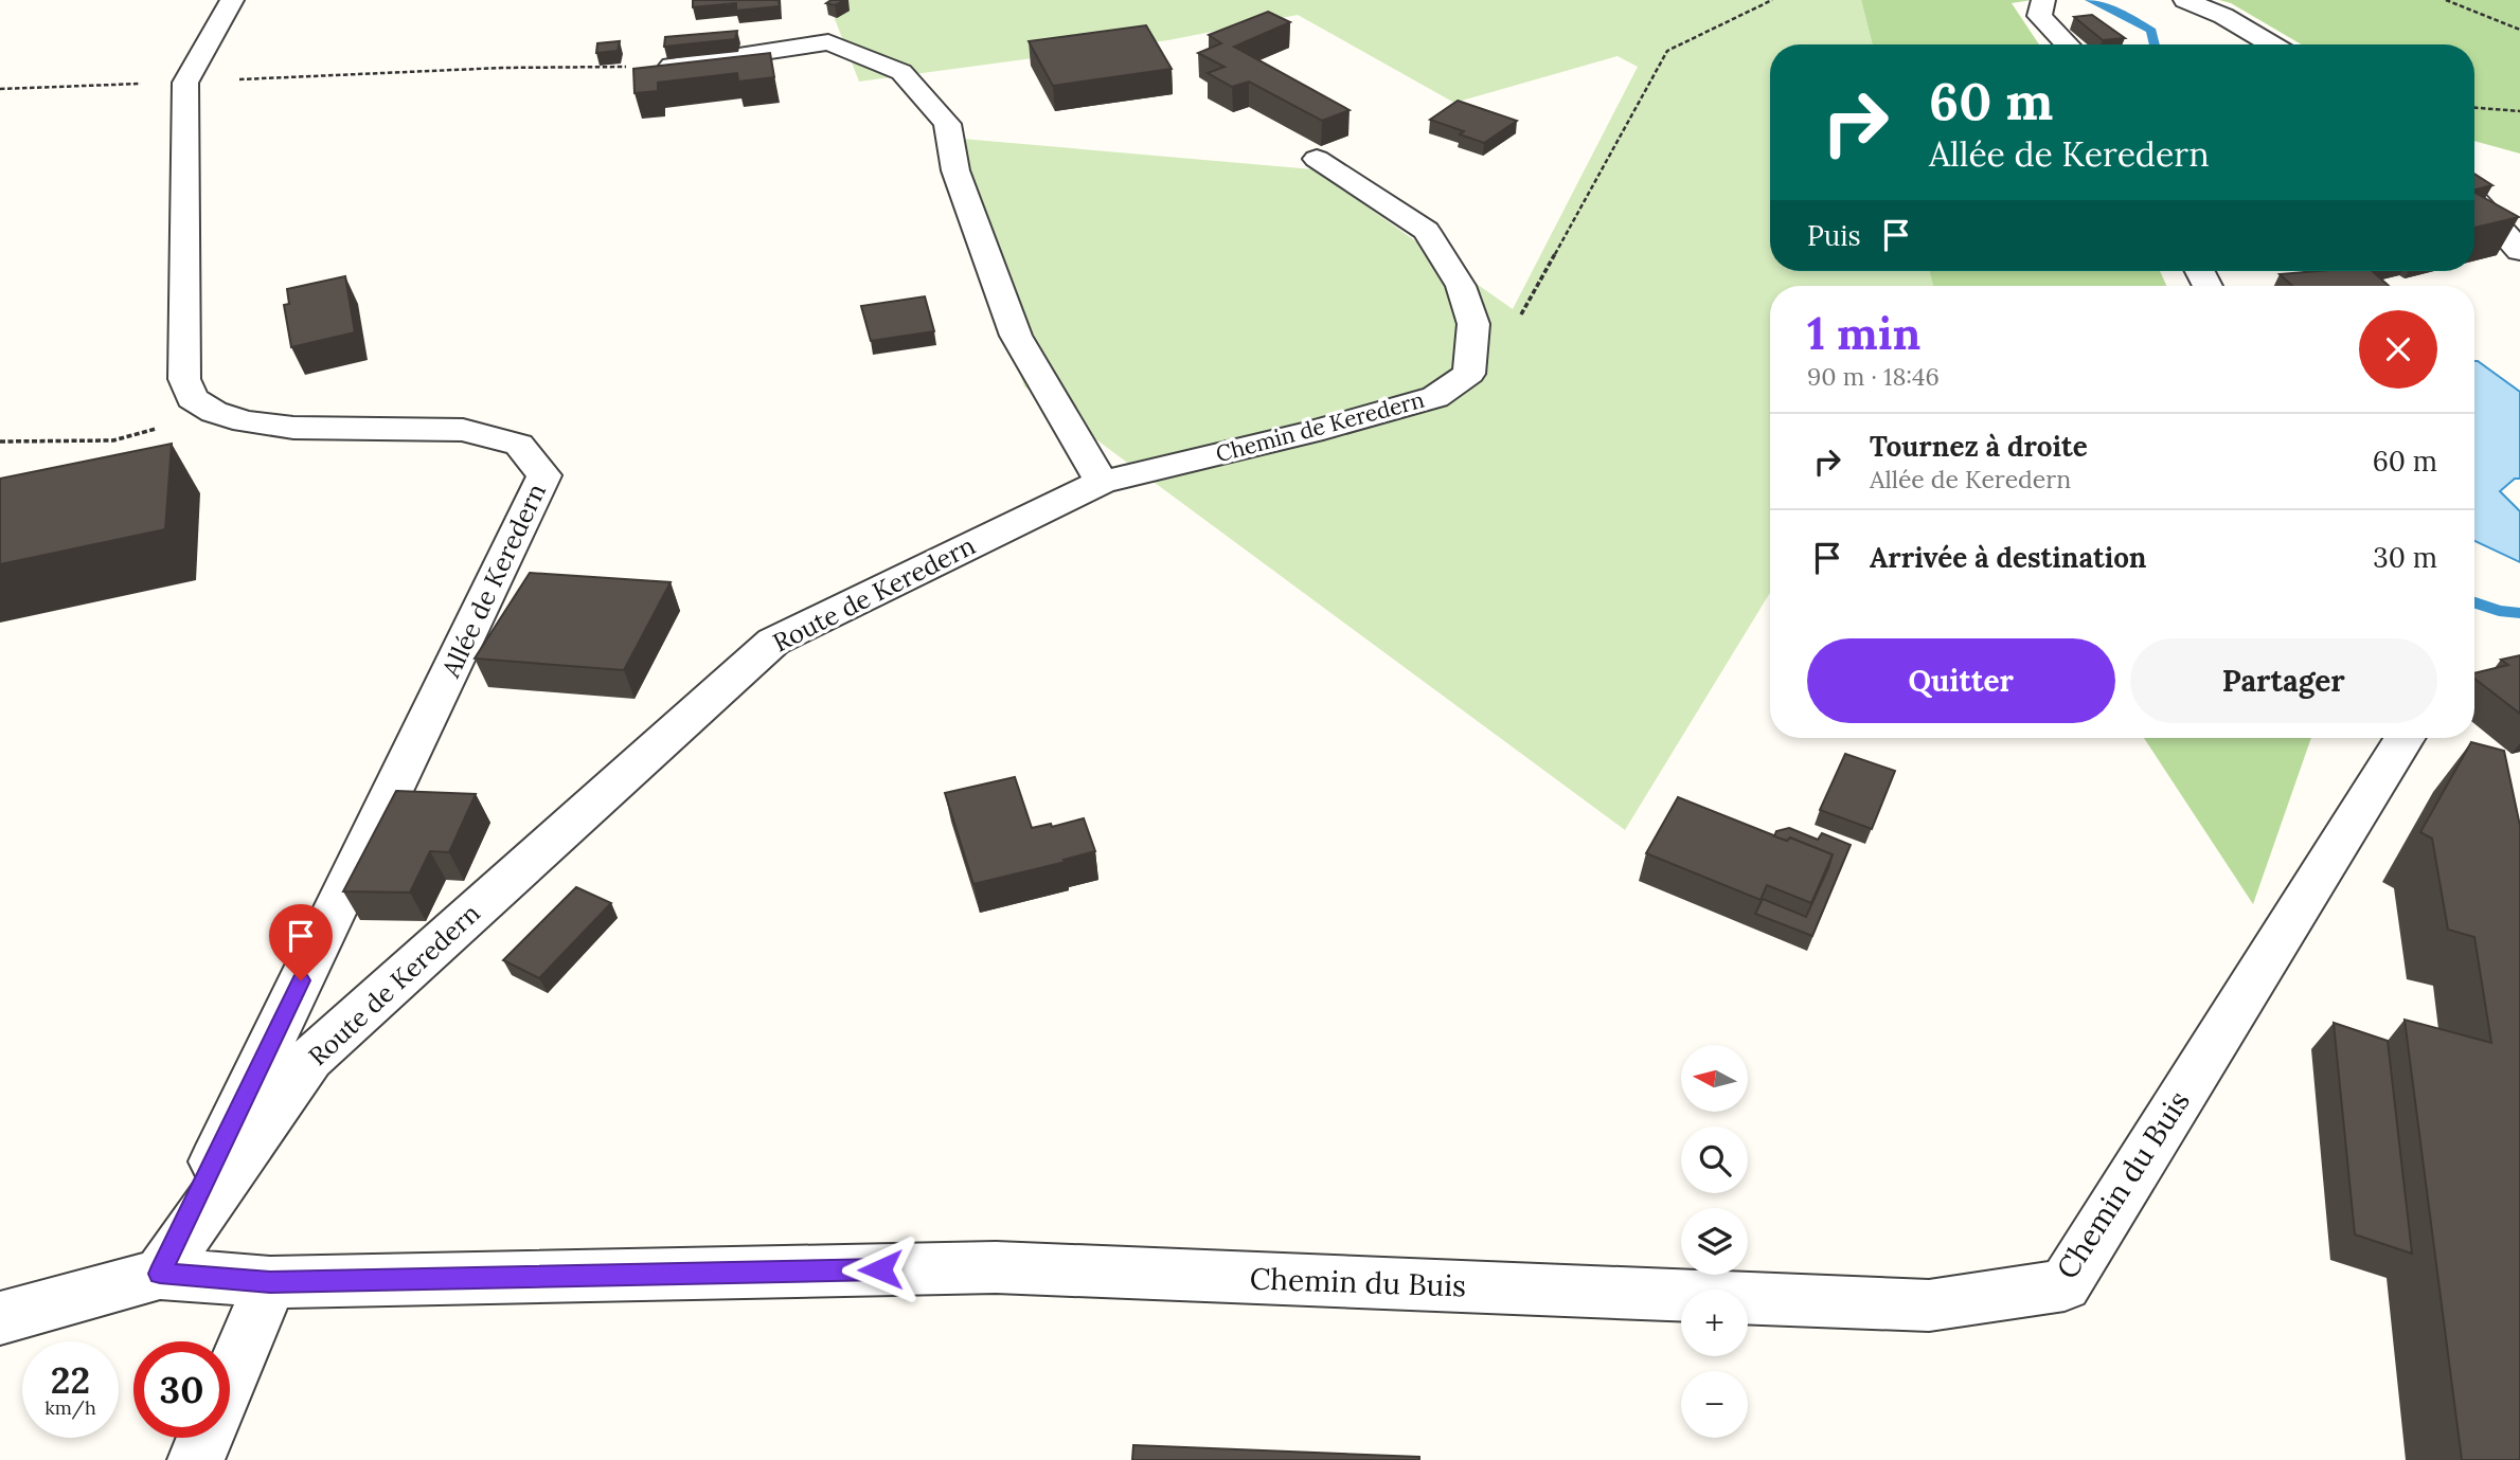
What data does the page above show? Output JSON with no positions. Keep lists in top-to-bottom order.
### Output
{
  "streets": {
    "street": [
      "Chemin de Keredern",
      "Allée de Keredern",
      "Route de Keredern",
      "Chemin du Buis"
    ]
  },
  "crossings": [
    ["Chemin de Keredern", "Route de Keredern"],
    ["Allée de Keredern", "Route de Keredern"],
    ["Allée de Keredern", "Chemin du Buis"],
    ["Route de Keredern", "Chemin du Buis"]
  ],
  "north": "left",
  "page": {
    "turn": ["60 m", "Allée de Keredern"],
    "then": "Puis",
    "heading": ["1 min", "90 m · 18:46"],
    "list": [
      {
        "name": "Tournez à droite",
        "note": "Allée de Keredern",
        "value": "60 m"
      },
      {
        "name": "Arrivée à destination",
        "value": "30 m"
      }
    ],
    "buttons": ["Quitter", "Partager"],
    "map_buttons": ["+", "−"],
    "speed": "22 km/h",
    "limit": "30"
  }
}
